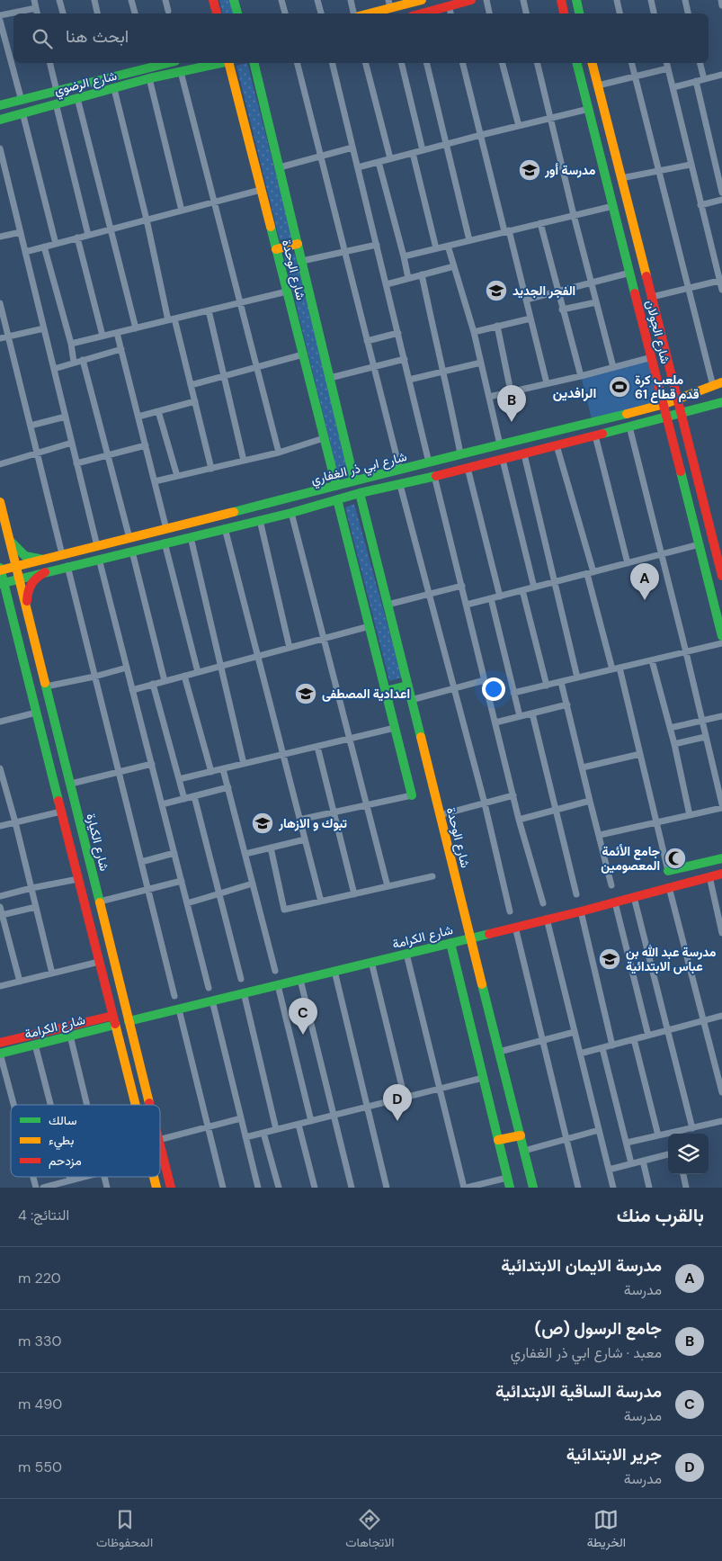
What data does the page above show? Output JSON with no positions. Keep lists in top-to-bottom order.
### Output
{
  "streets": {
    "street": [
      "شارع الرضوي",
      "شارع الوحدة",
      "شارع الجولان",
      "شارع ابي ذر الغفاري",
      "شارع الكيارة",
      "شارع الكرامة"
    ]
  },
  "crossings": [
    ["شارع الوحدة", "شارع ابي ذر الغفاري"],
    ["شارع الوحدة", "شارع الكرامة"],
    ["شارع الجولان", "شارع ابي ذر الغفاري"],
    ["شارع ابي ذر الغفاري", "شارع الكيارة"],
    ["شارع الكيارة", "شارع الكرامة"]
  ],
  "districts": ["الرافدين"],
  "places": {
    "school or university": [
      "مدرسة أور",
      "الفجر الجديد",
      "اعدادية المصطفى",
      "تبوك و الازهار",
      "مدرسة عبد الله بن عباس الابتدائية"
    ],
    "sports": ["ملعب كرة قدم قطاع 61"],
    "mosque": ["جامع الأئمة المعصومين"]
  },
  "legend": ["سالك", "بطيء", "مزدحم"],
  "page": {
    "search": "ابحث هنا",
    "pins": [
      "B",
      "A",
      "C",
      "D"
    ],
    "heading": ["بالقرب منك", "النتائج: 4"],
    "list": [
      {
        "mark": "A",
        "name": "مدرسة الايمان الابتدائية",
        "note": "مدرسة",
        "value": "220 m"
      },
      {
        "mark": "B",
        "name": "جامع الرسول (ص)",
        "note": "معبد · شارع ابي ذر الغفاري",
        "value": "330 m"
      },
      {
        "mark": "C",
        "name": "مدرسة الساقية الابتدائية",
        "note": "مدرسة",
        "value": "490 m"
      },
      {
        "mark": "D",
        "name": "جرير الابتدائية",
        "note": "مدرسة",
        "value": "550 m"
      }
    ],
    "nav": ["الخريطة", "الاتجاهات", "المحفوظات"]
  }
}
